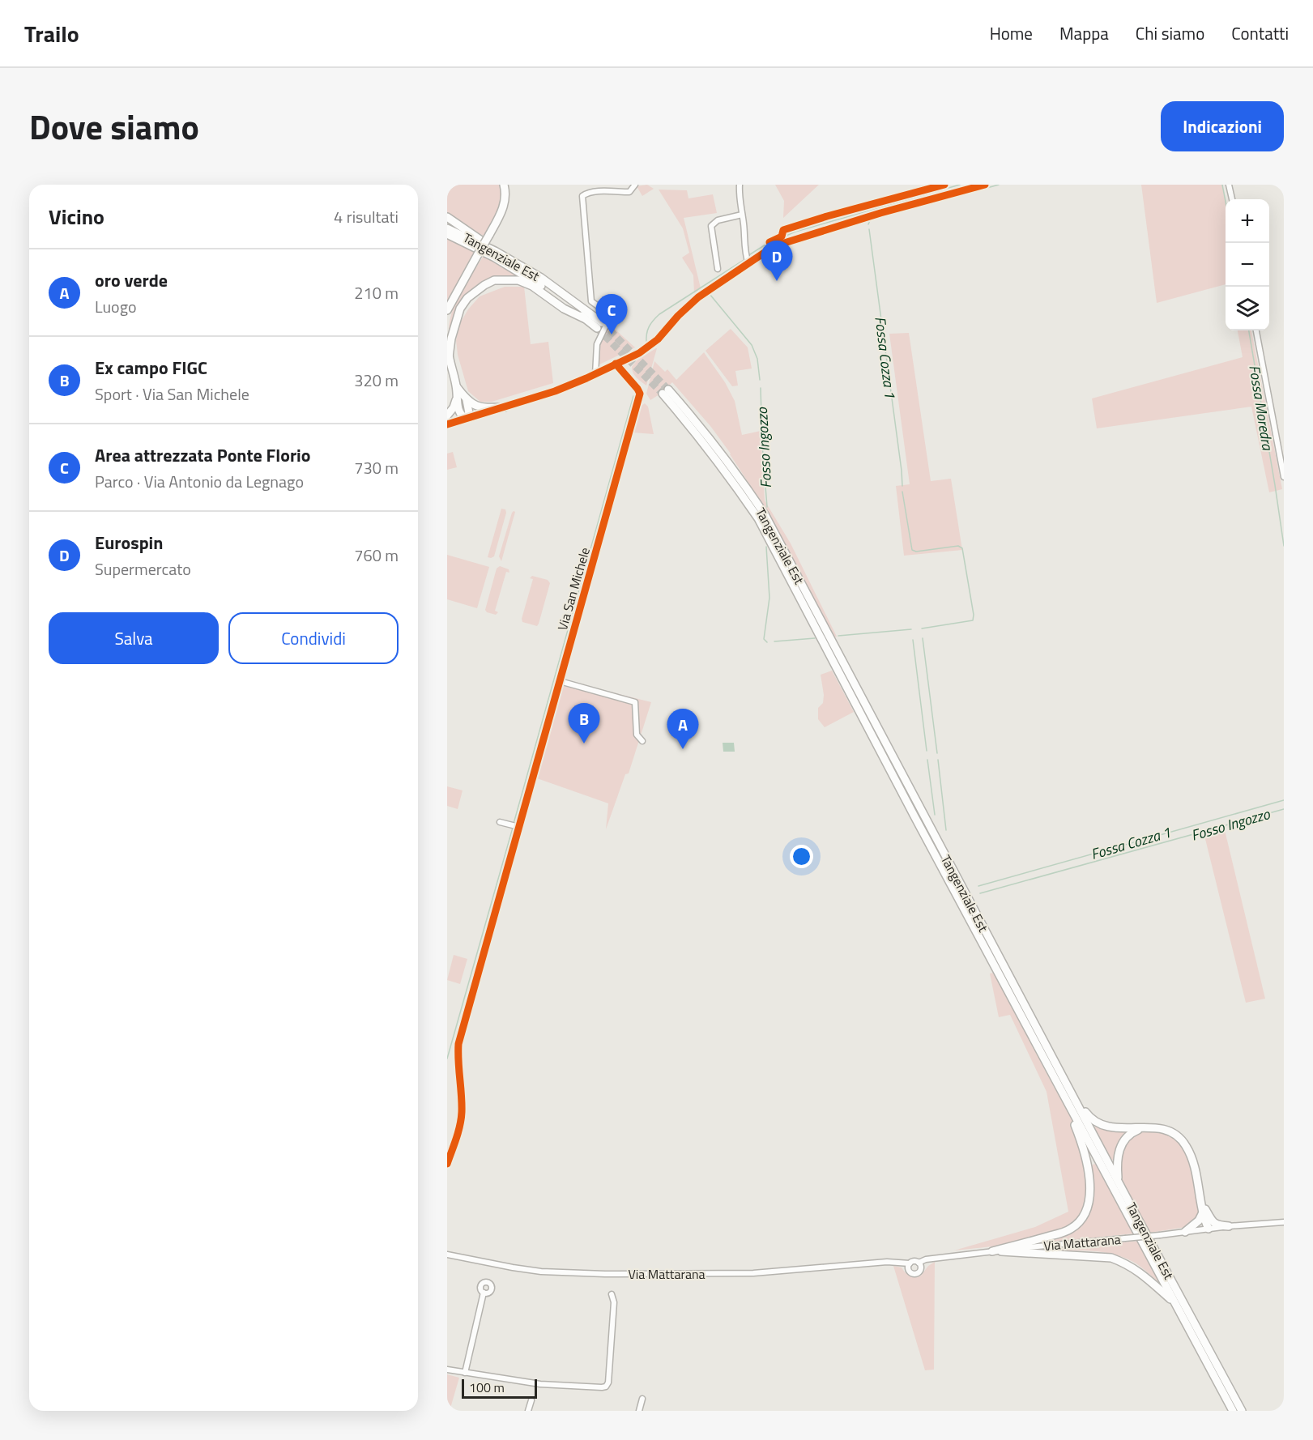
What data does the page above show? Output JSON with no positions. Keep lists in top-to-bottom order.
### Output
{
  "streets": {
    "highway": ["Tangenziale Est"],
    "street": ["Via San Michele", "Via Mattarana"]
  },
  "water": ["Fossa Cozza 1", "Fossa Moredra", "Fosso Ingozzo"],
  "scale_bar": "100 m",
  "page": {
    "header": "Trailo",
    "nav": [
      "Home",
      "Mappa",
      "Chi siamo",
      "Contatti"
    ],
    "title": "Dove siamo",
    "buttons": [
      "Indicazioni",
      ["Salva", "Condividi"]
    ],
    "heading": ["Vicino", "4 risultati"],
    "map_buttons": ["+", "−"],
    "pins": [
      "D",
      "C",
      "B",
      "A"
    ],
    "list": [
      {
        "mark": "A",
        "name": "oro verde",
        "note": "Luogo",
        "value": "210 m"
      },
      {
        "mark": "B",
        "name": "Ex campo FIGC",
        "note": "Sport · Via San Michele",
        "value": "320 m"
      },
      {
        "mark": "C",
        "name": "Area attrezzata Ponte Florio",
        "note": "Parco · Via Antonio da Legnago",
        "value": "730 m"
      },
      {
        "mark": "D",
        "name": "Eurospin",
        "note": "Supermercato",
        "value": "760 m"
      }
    ],
    "scale": "100 m"
  }
}
